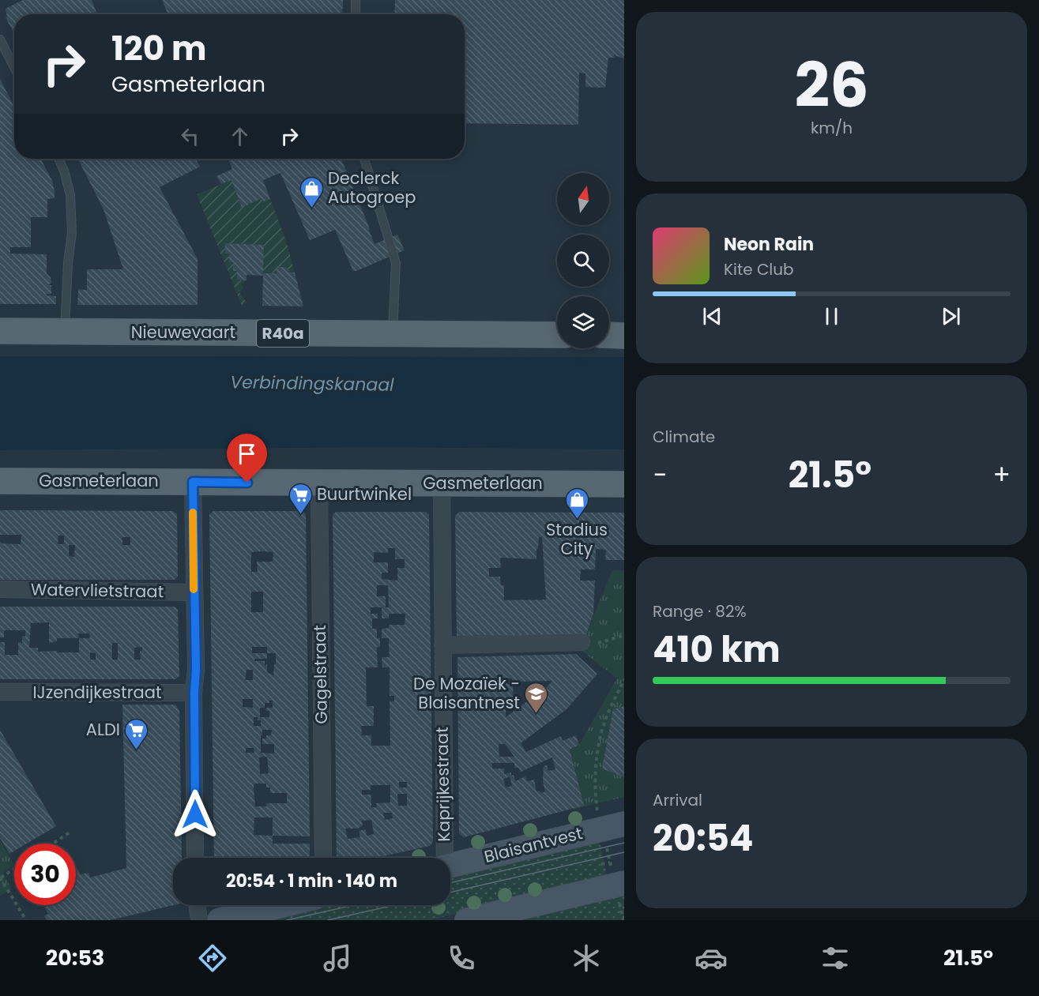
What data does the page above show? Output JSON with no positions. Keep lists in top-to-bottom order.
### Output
{
  "streets": {
    "main road": [
      "Nieuwevaart",
      "R40a",
      "Gasmeterlaan",
      "Blaisantvest"
    ],
    "street": [
      "Watervlietstraat",
      "Gagelstraat",
      "IJzendijkestraat",
      "Kaprijkestraat"
    ]
  },
  "crossings": [
    ["Gasmeterlaan", "Gagelstraat"],
    ["Gasmeterlaan", "Kaprijkestraat"]
  ],
  "water": ["Verbindingskanaal"],
  "places": {
    "shop": ["Declerck Autogroep", "Stadius City"],
    "supermarket": ["Buurtwinkel", "ALDI"],
    "school or university": ["De Mozaïek - Blaisantnest"]
  },
  "north": "top",
  "page": {
    "tile": [
      ["26", "km/h"],
      "Climate",
      ["Range · 82%", "410 km"],
      ["Arrival", "20:54"]
    ],
    "turn": ["120 m", "Gasmeterlaan"],
    "song": ["Neon Rain", "Kite Club"],
    "heat": ["−", "21.5°", "+"],
    "limit": "30",
    "trip": "20:54 · 1 min · 140 m",
    "tabs": ["20:53", "21.5°"]
  }
}
